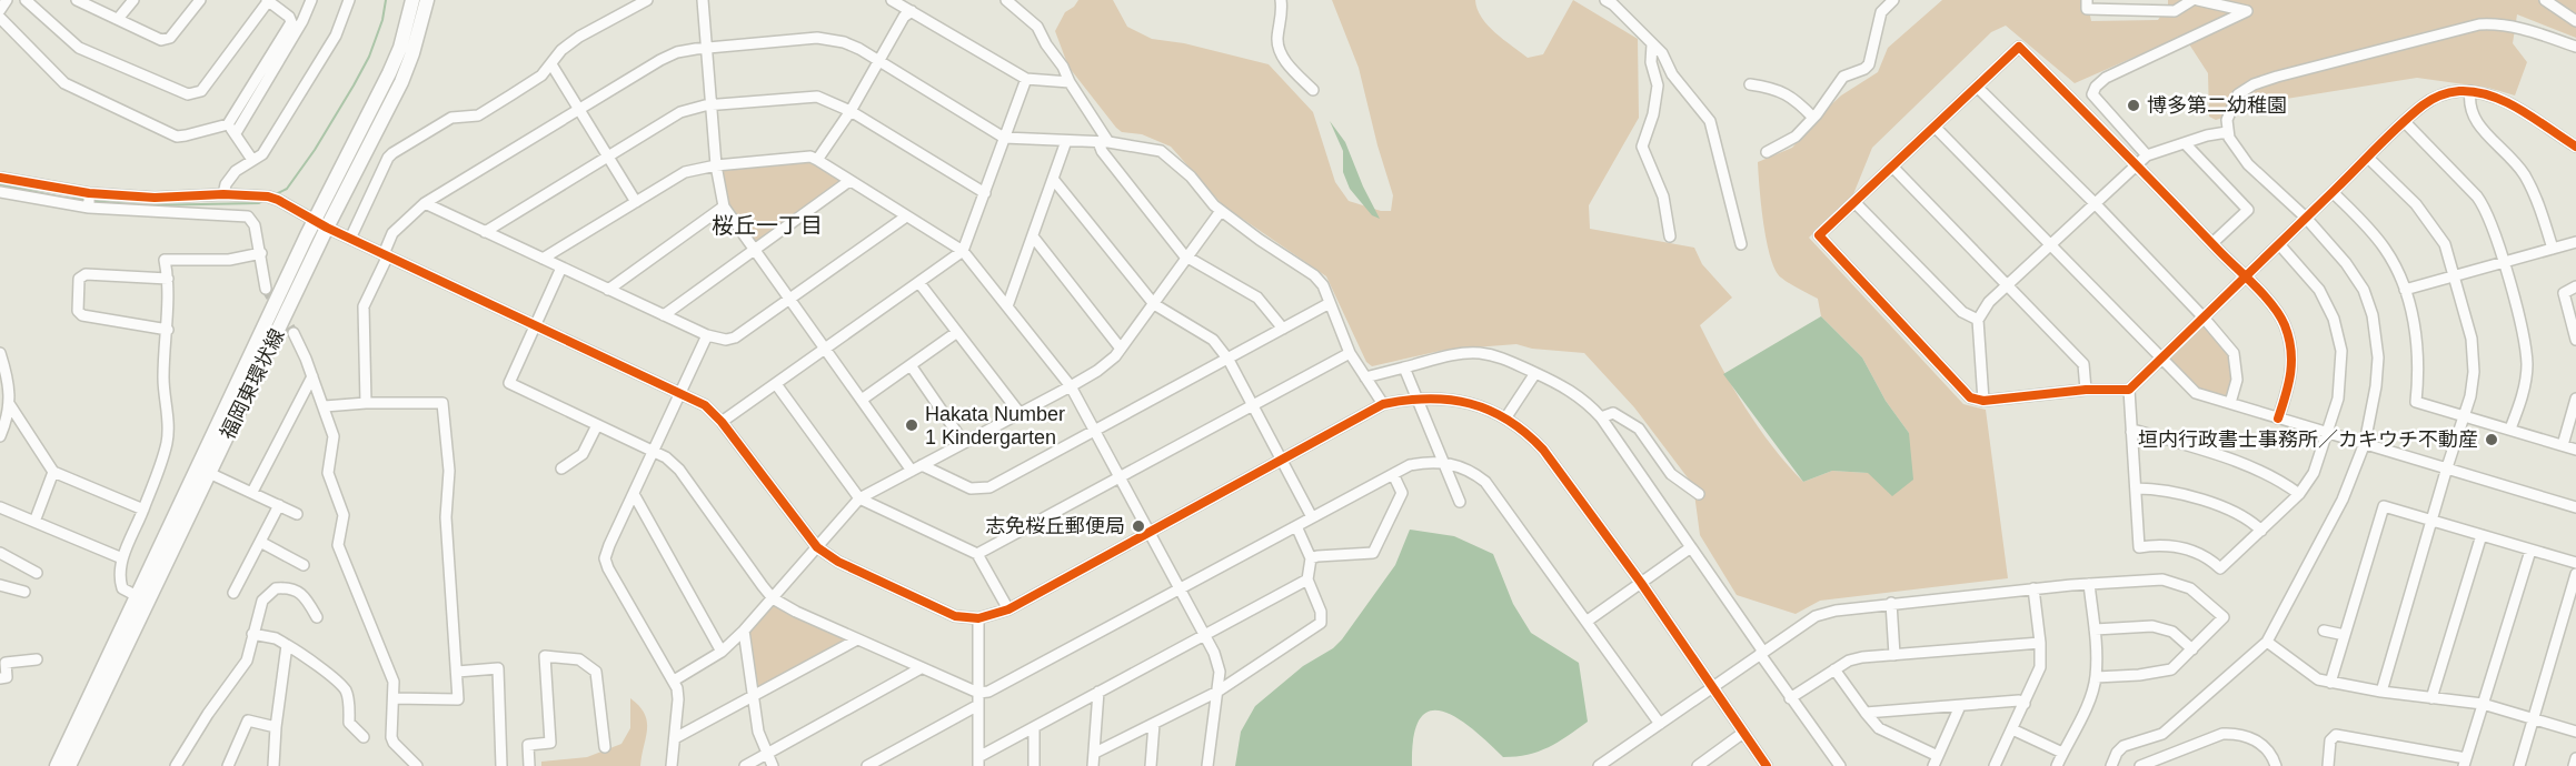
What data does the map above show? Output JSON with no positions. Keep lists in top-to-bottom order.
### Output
{
  "streets": {
    "main road": ["福岡東環状線"]
  },
  "districts": ["桜丘一丁目"],
  "places": [
    "博多第二幼稚園",
    "Hakata Number 1 Kindergarten",
    "垣内行政書士事務所／カキウチ不動産",
    "志免桜丘郵便局"
  ]
}
